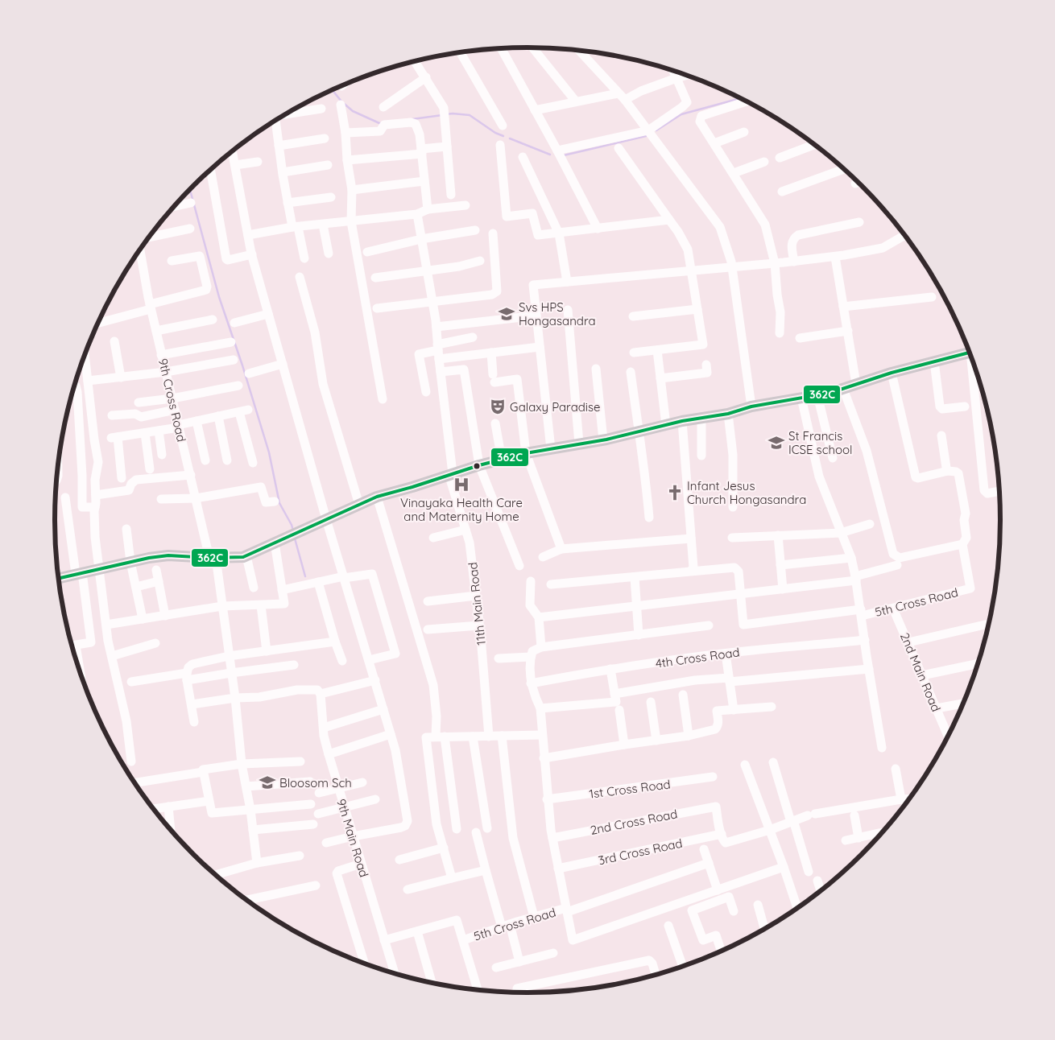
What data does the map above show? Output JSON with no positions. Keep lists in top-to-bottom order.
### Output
{
  "streets": {
    "street": [
      "9th Cross Road",
      "5th Cross Road",
      "11th Main Road",
      "4th Cross Road",
      "2nd Main Road",
      "1st Cross Road",
      "2nd Cross Road",
      "9th Main Road",
      "3rd Cross Road"
    ]
  },
  "crossings": [
    ["5th Cross Road", "2nd Main Road"],
    ["2nd Cross Road", "3rd Cross Road"]
  ],
  "places": {
    "school or university": ["Svs HPS Hongasandra", "St Francis ICSE school", "Bloosom Sch"],
    "theatre": ["Galaxy Paradise"],
    "hospital": ["Vinayaka Health Care and Maternity Home"],
    "church": ["Infant Jesus Church Hongasandra"]
  },
  "lines": ["transit line 362C"]
}
